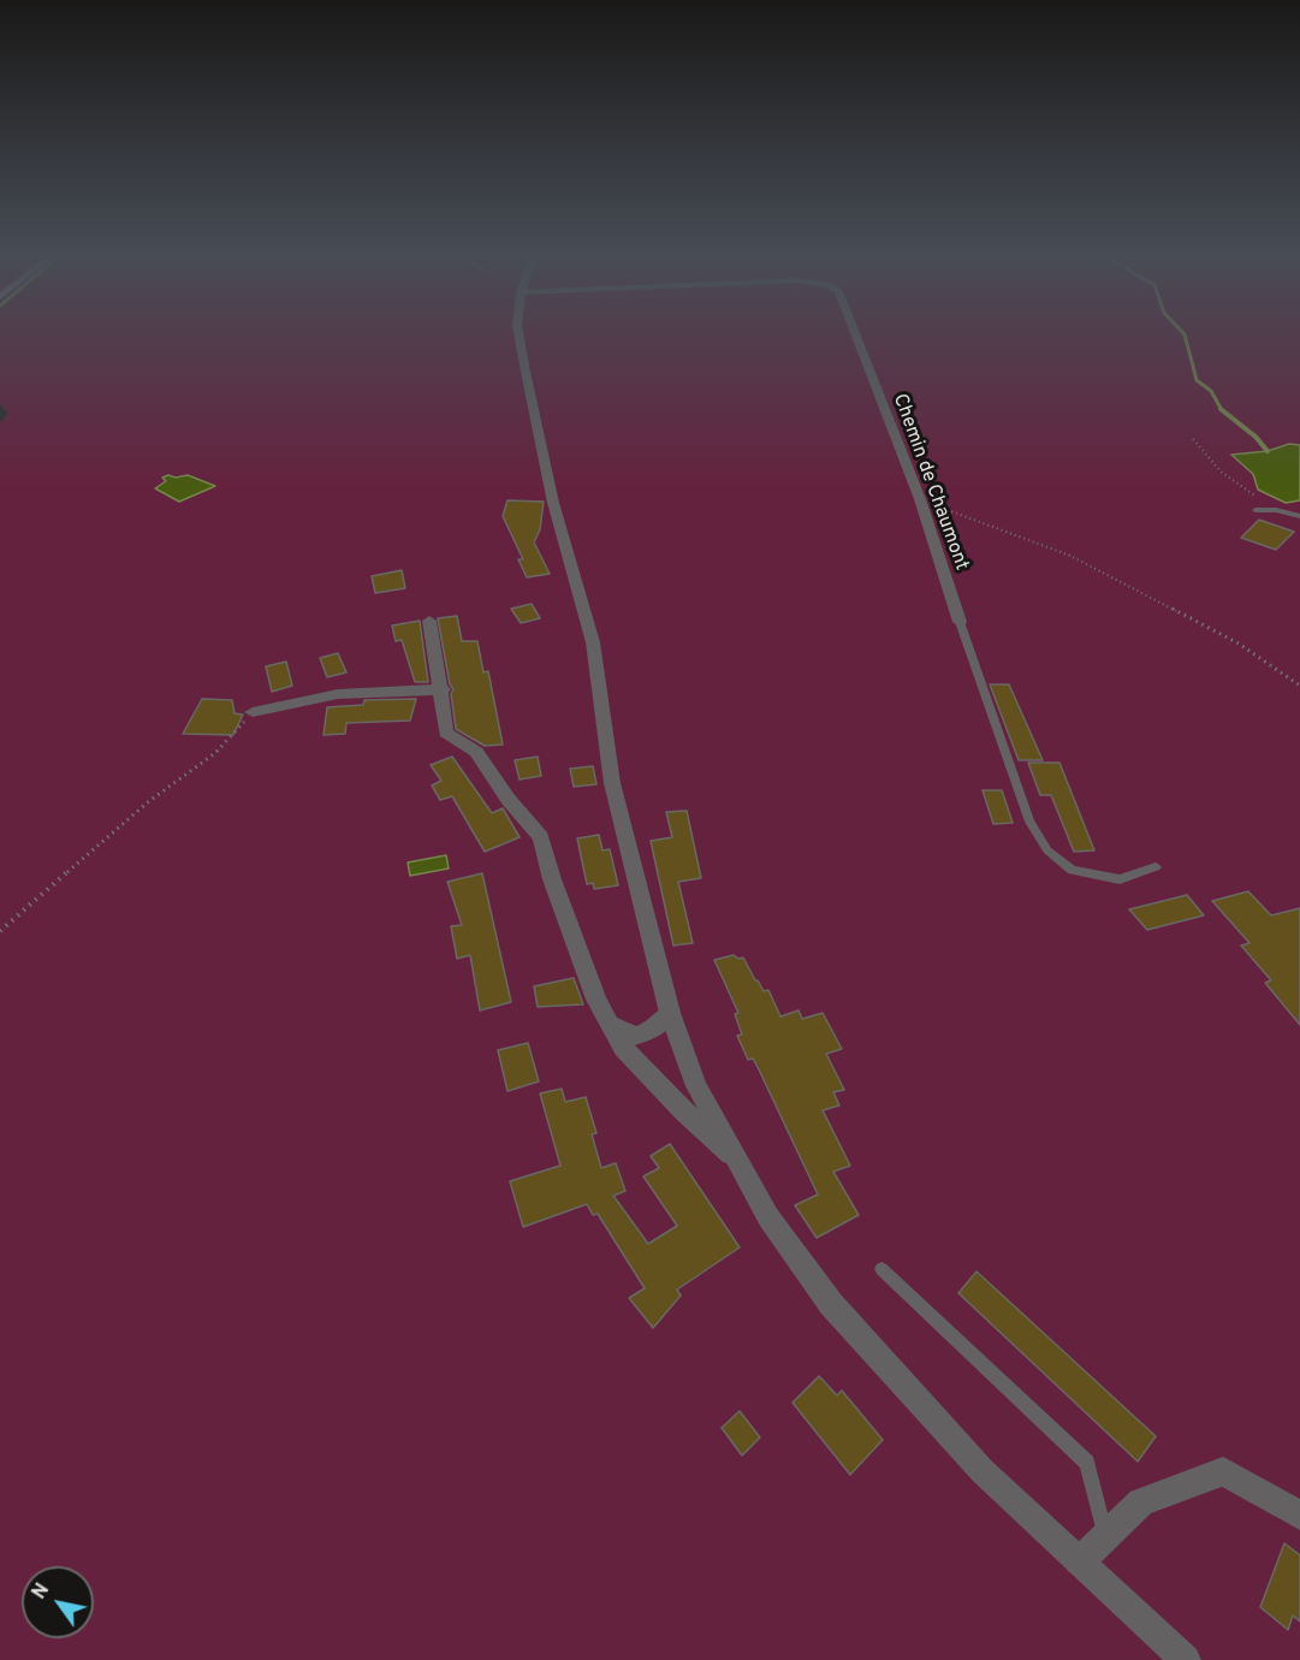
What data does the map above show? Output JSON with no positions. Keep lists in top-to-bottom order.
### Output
{
  "streets": {
    "street": ["Chemin de Chaumont"]
  },
  "north": "top left"
}
